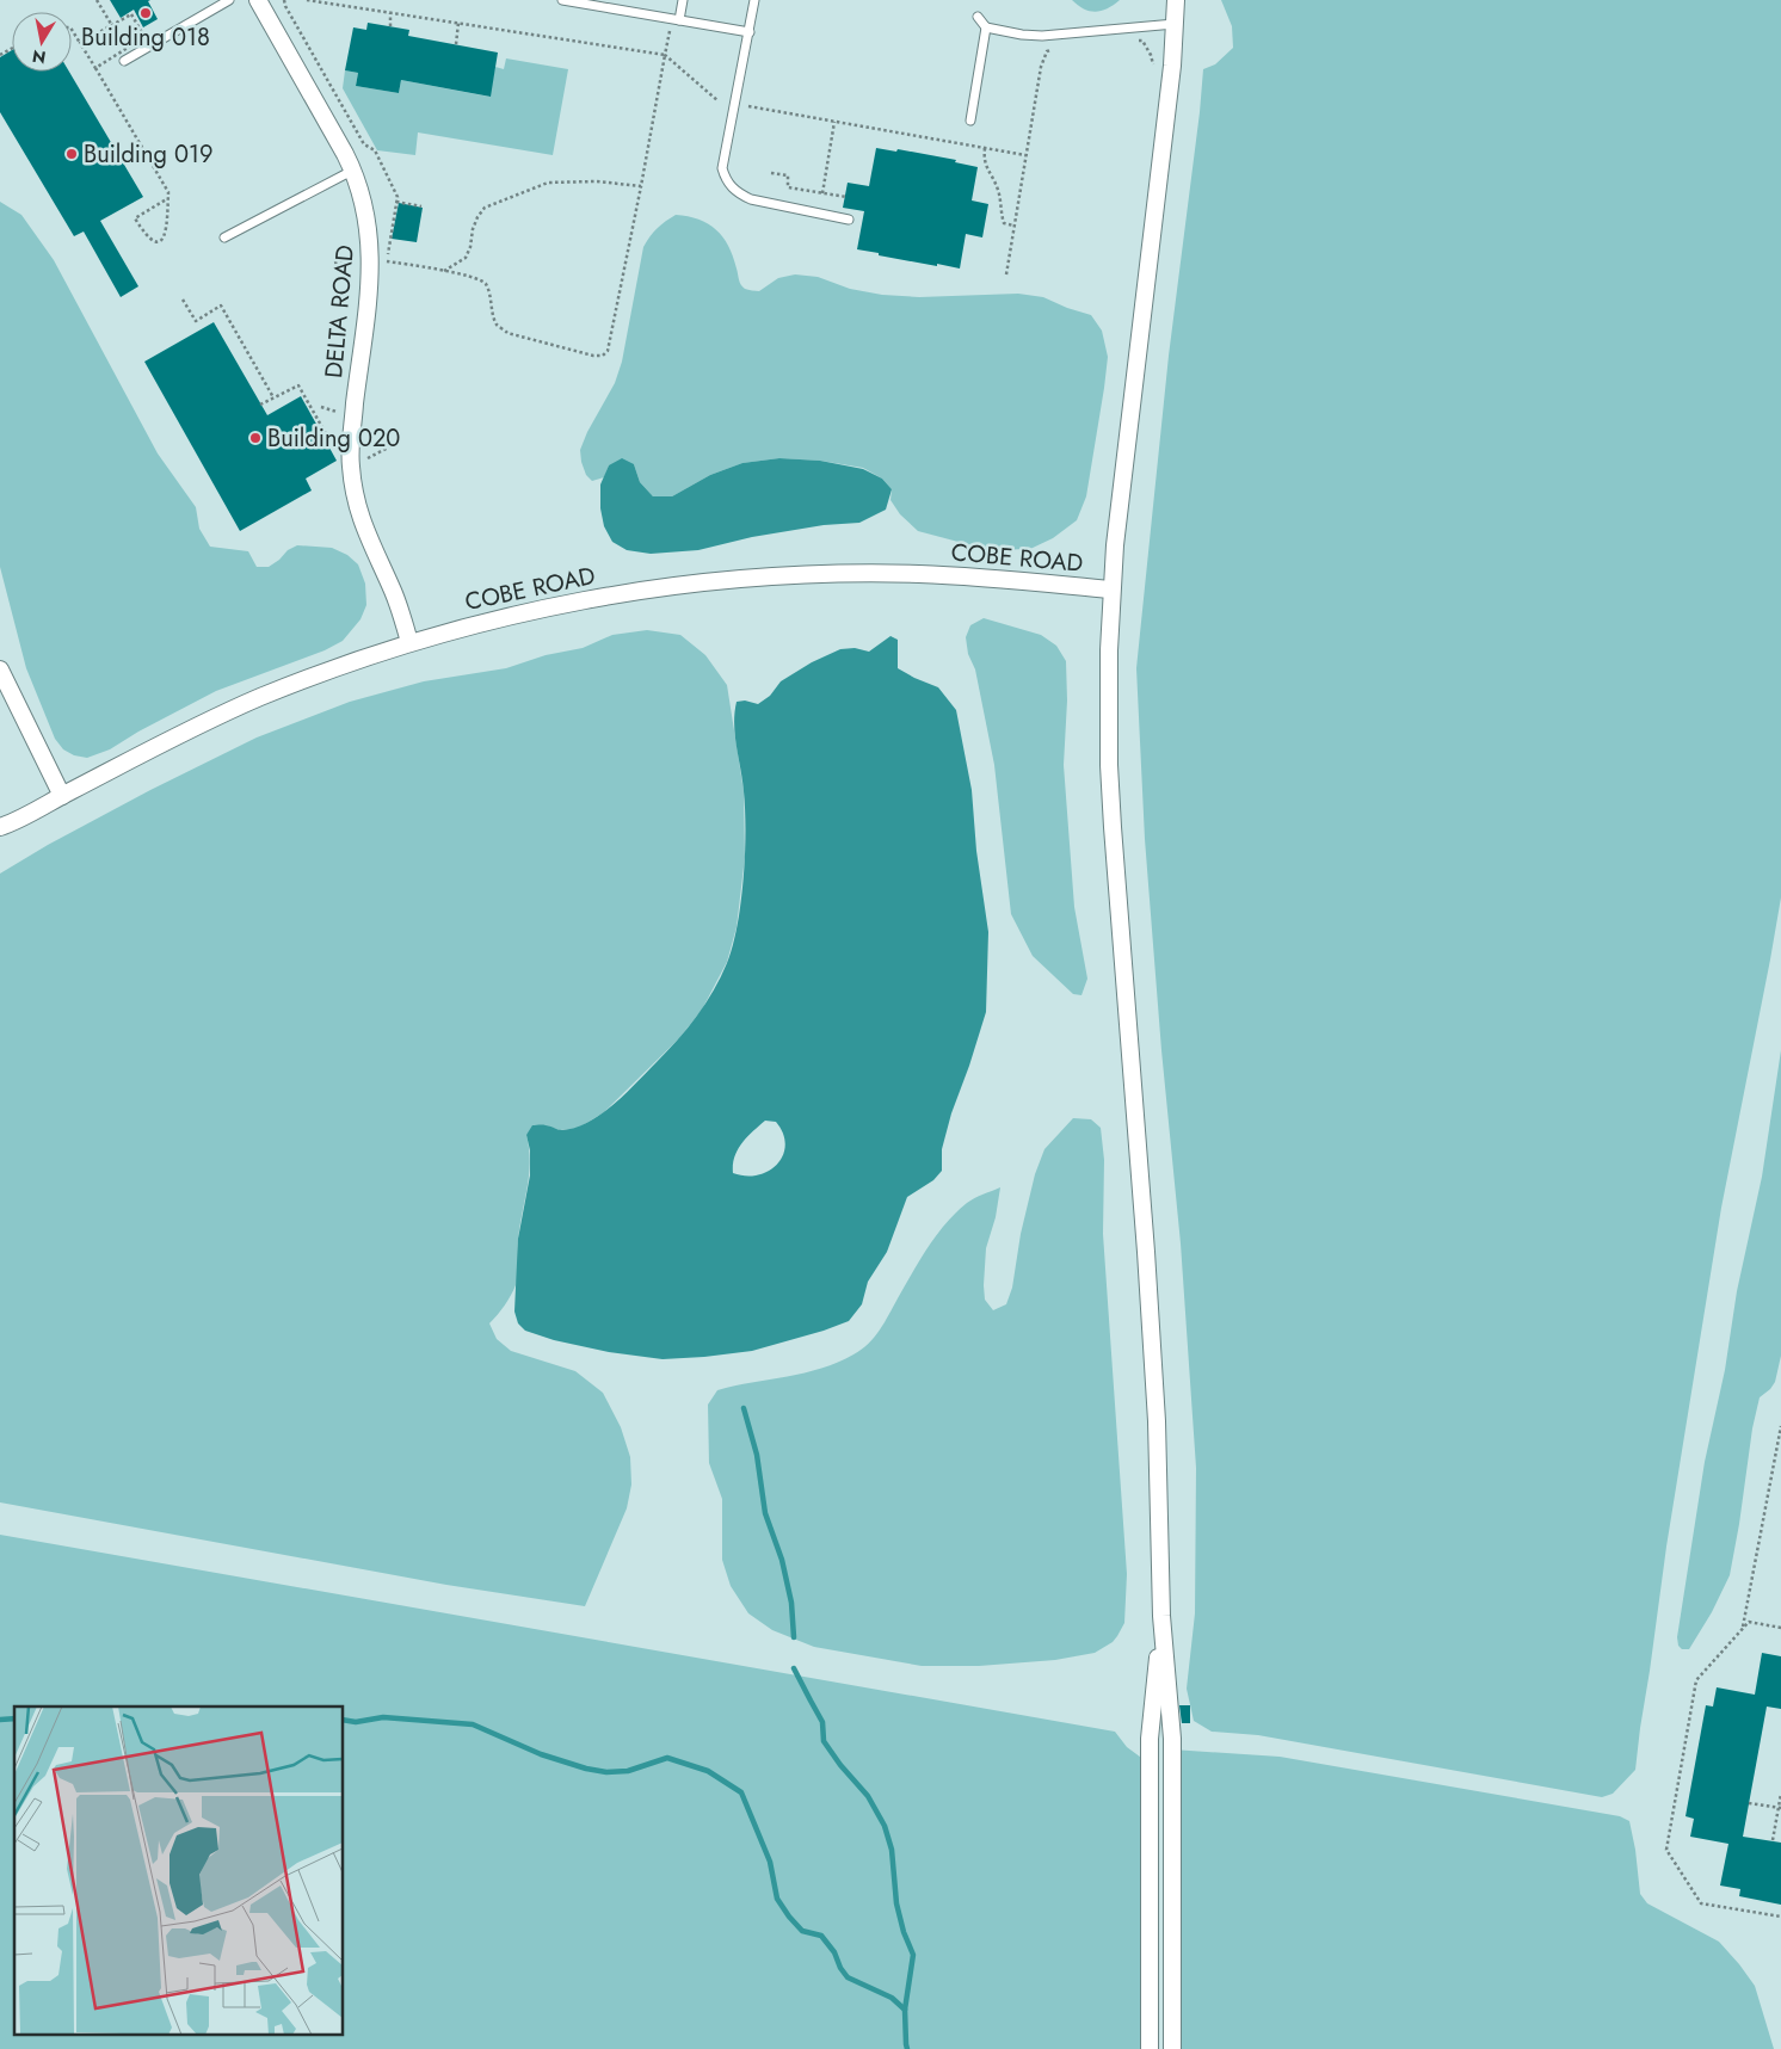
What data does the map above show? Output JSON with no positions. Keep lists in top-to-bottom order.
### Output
{
  "streets": {
    "street": ["DELTA ROAD", "COBE ROAD"]
  },
  "crossings": [
    ["DELTA ROAD", "COBE ROAD"]
  ],
  "places": ["Building 018", "Building 019", "Building 020"],
  "north": "bottom"
}
